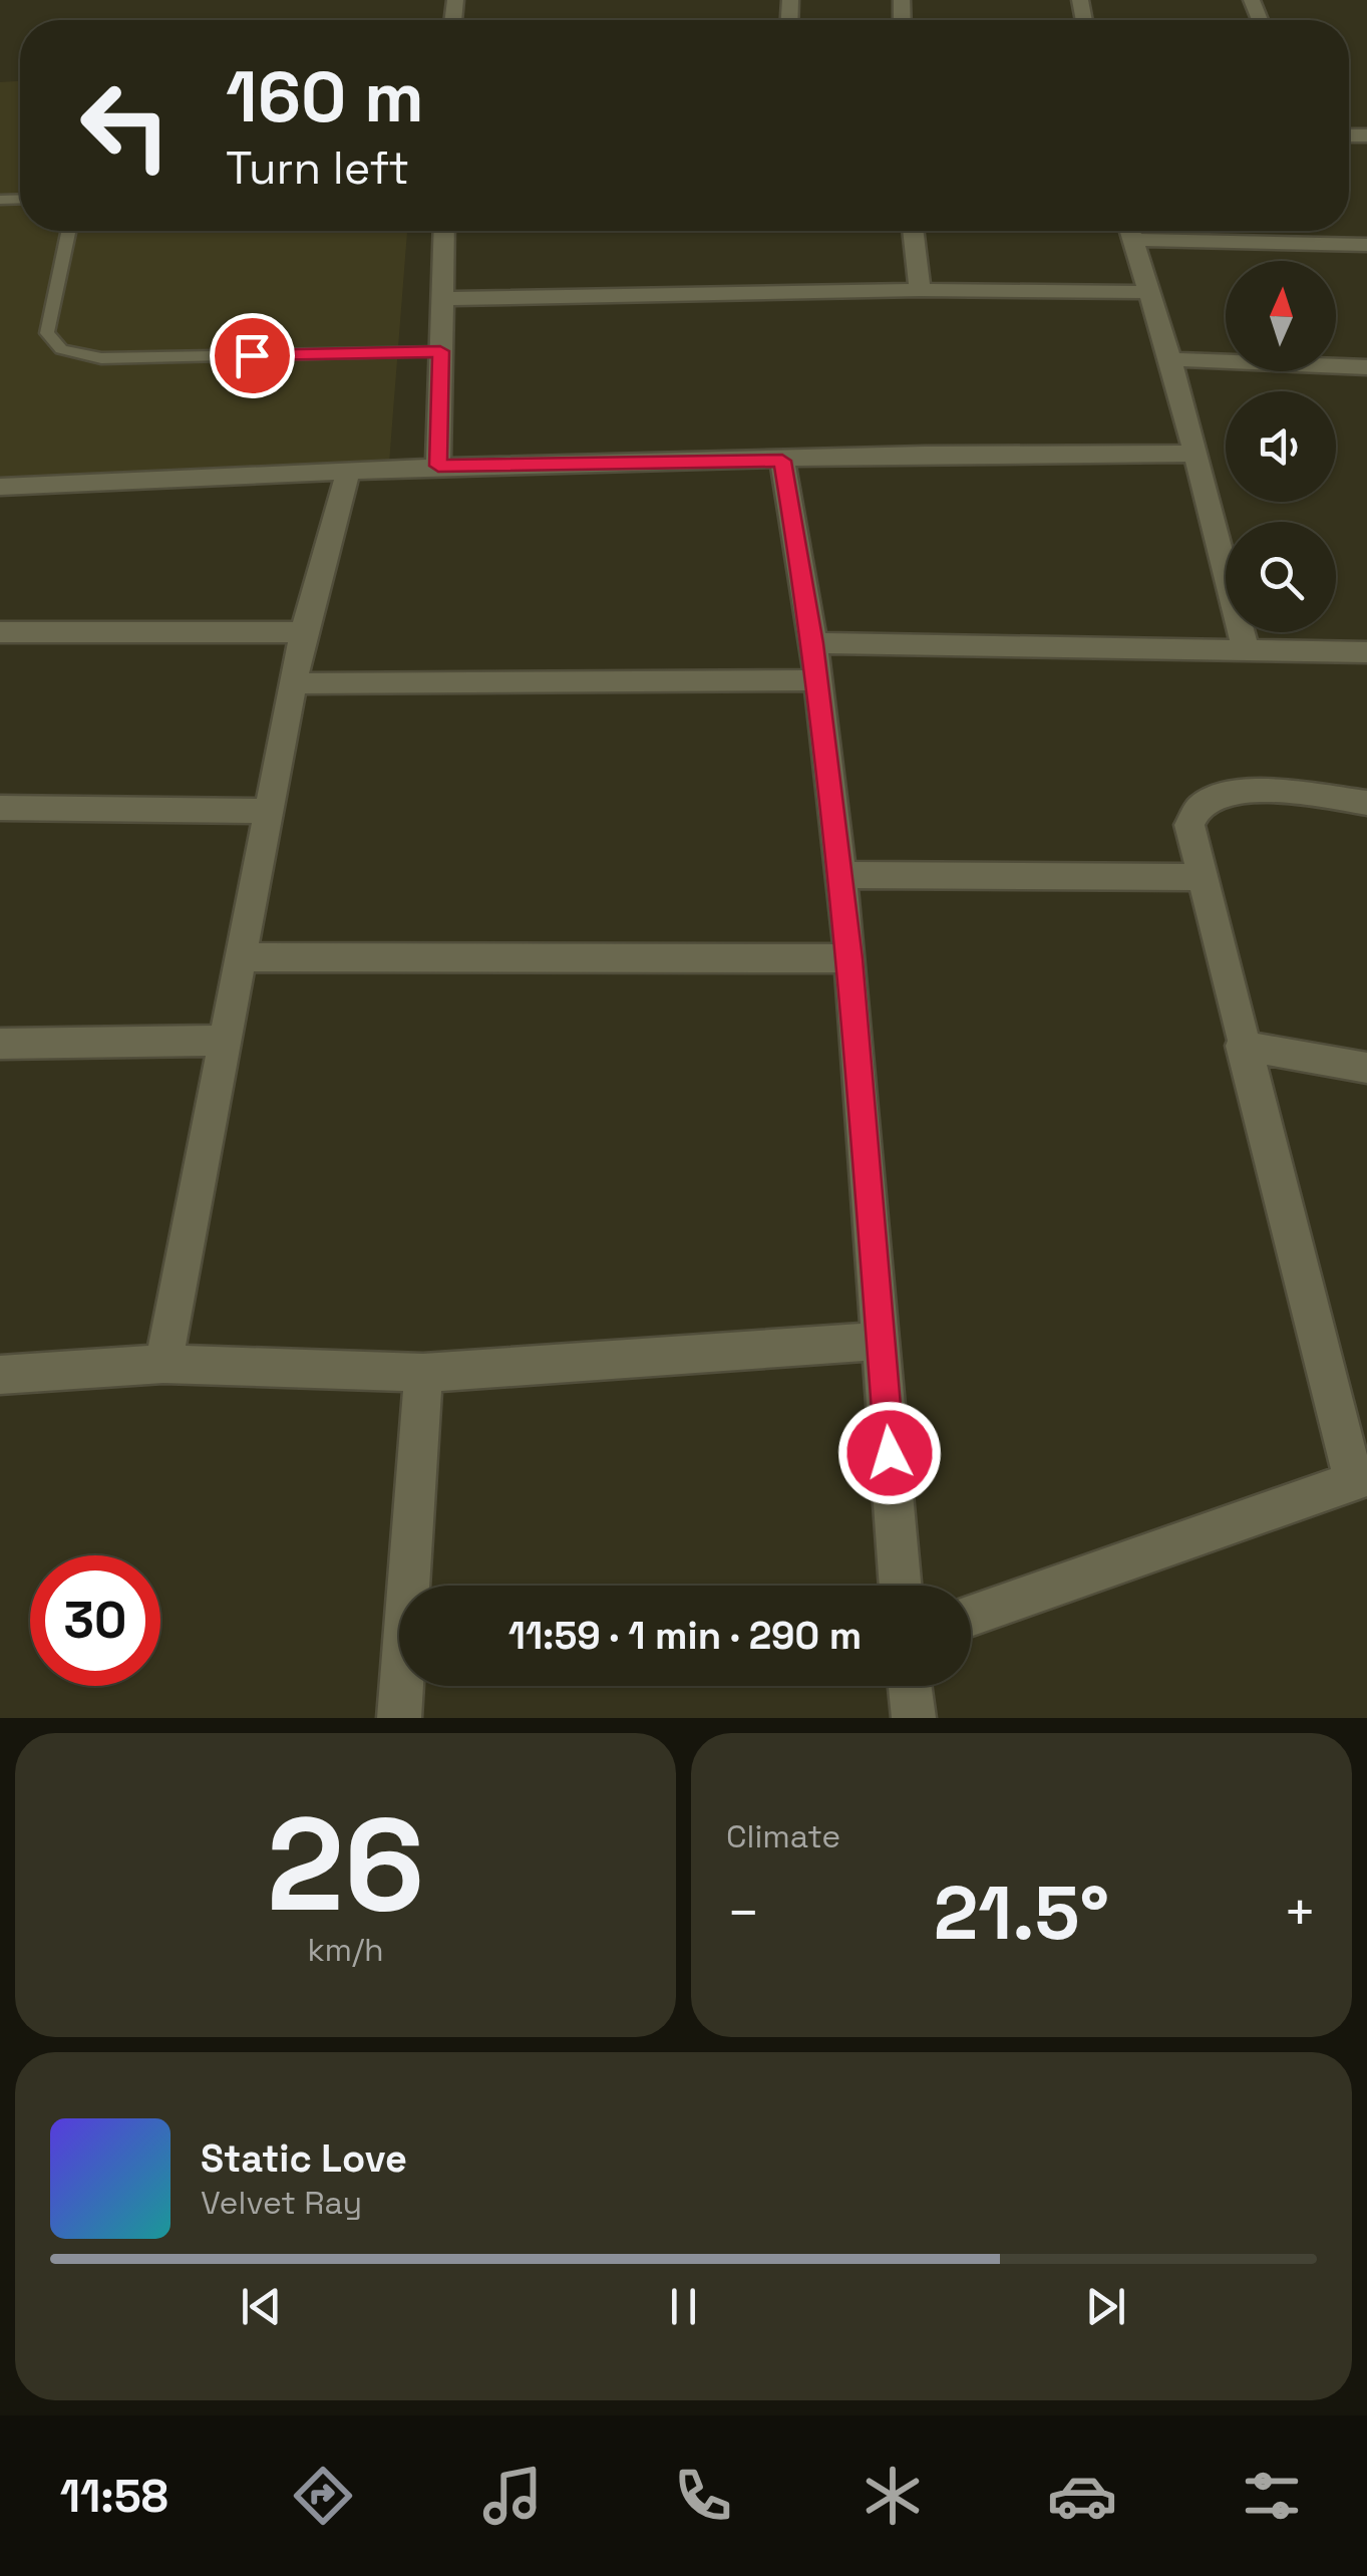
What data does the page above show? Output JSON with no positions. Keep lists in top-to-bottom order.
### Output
{
  "north": "top",
  "page": {
    "turn": ["160 m", "Turn left"],
    "limit": "30",
    "trip": "11:59 · 1 min · 290 m",
    "tile": [
      ["26", "km/h"],
      "Climate"
    ],
    "heat": ["−", "21.5°", "+"],
    "song": ["Static Love", "Velvet Ray"],
    "tabs": "11:58"
  }
}
